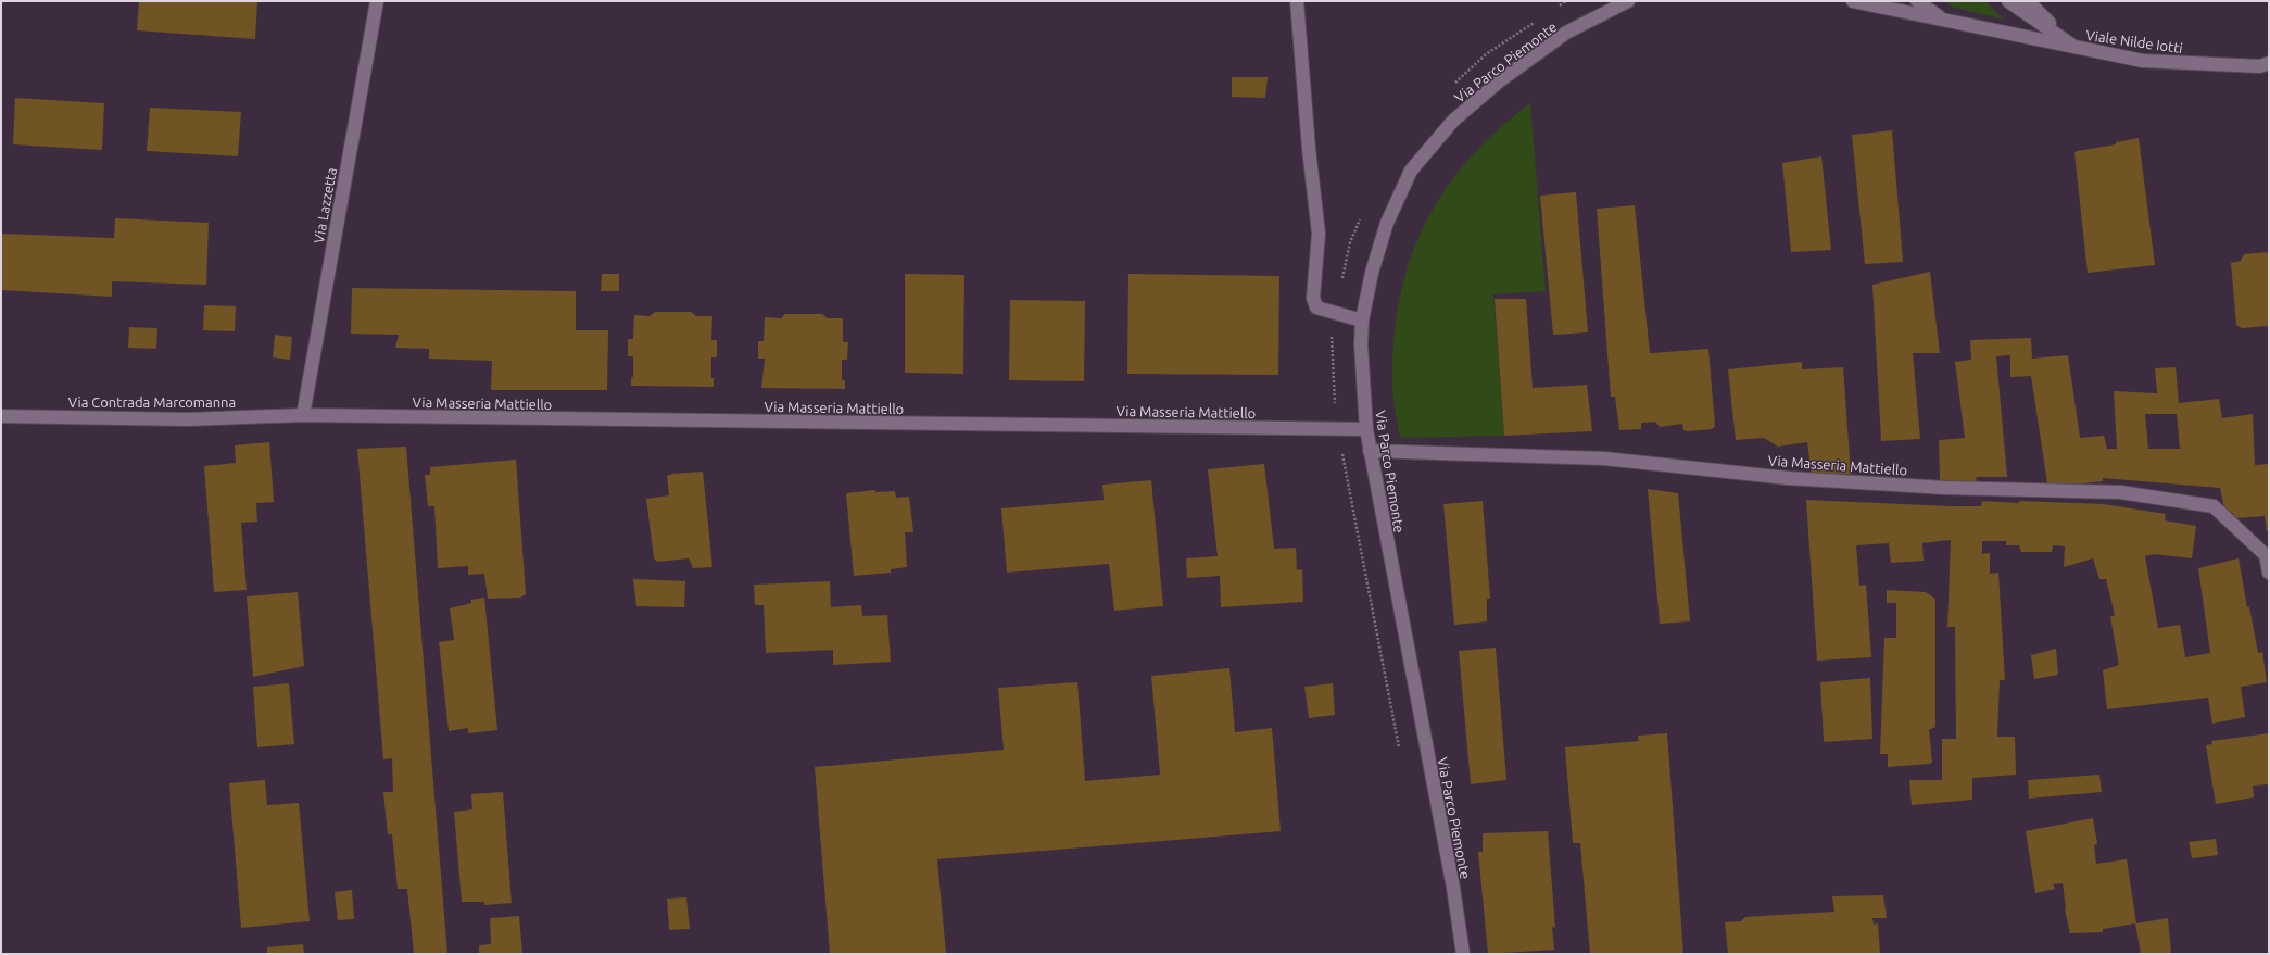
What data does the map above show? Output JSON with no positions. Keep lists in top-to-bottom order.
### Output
{
  "streets": {
    "street": [
      "Viale Nilde Iotti",
      "Via Parco Piemonte",
      "Via Lazzetta",
      "Via Contrada Marcomanna",
      "Via Masseria Mattiello"
    ]
  },
  "crossings": [
    ["Via Parco Piemonte", "Via Masseria Mattiello"],
    ["Via Lazzetta", "Via Contrada Marcomanna"],
    ["Via Lazzetta", "Via Masseria Mattiello"],
    ["Via Contrada Marcomanna", "Via Masseria Mattiello"]
  ]
}
